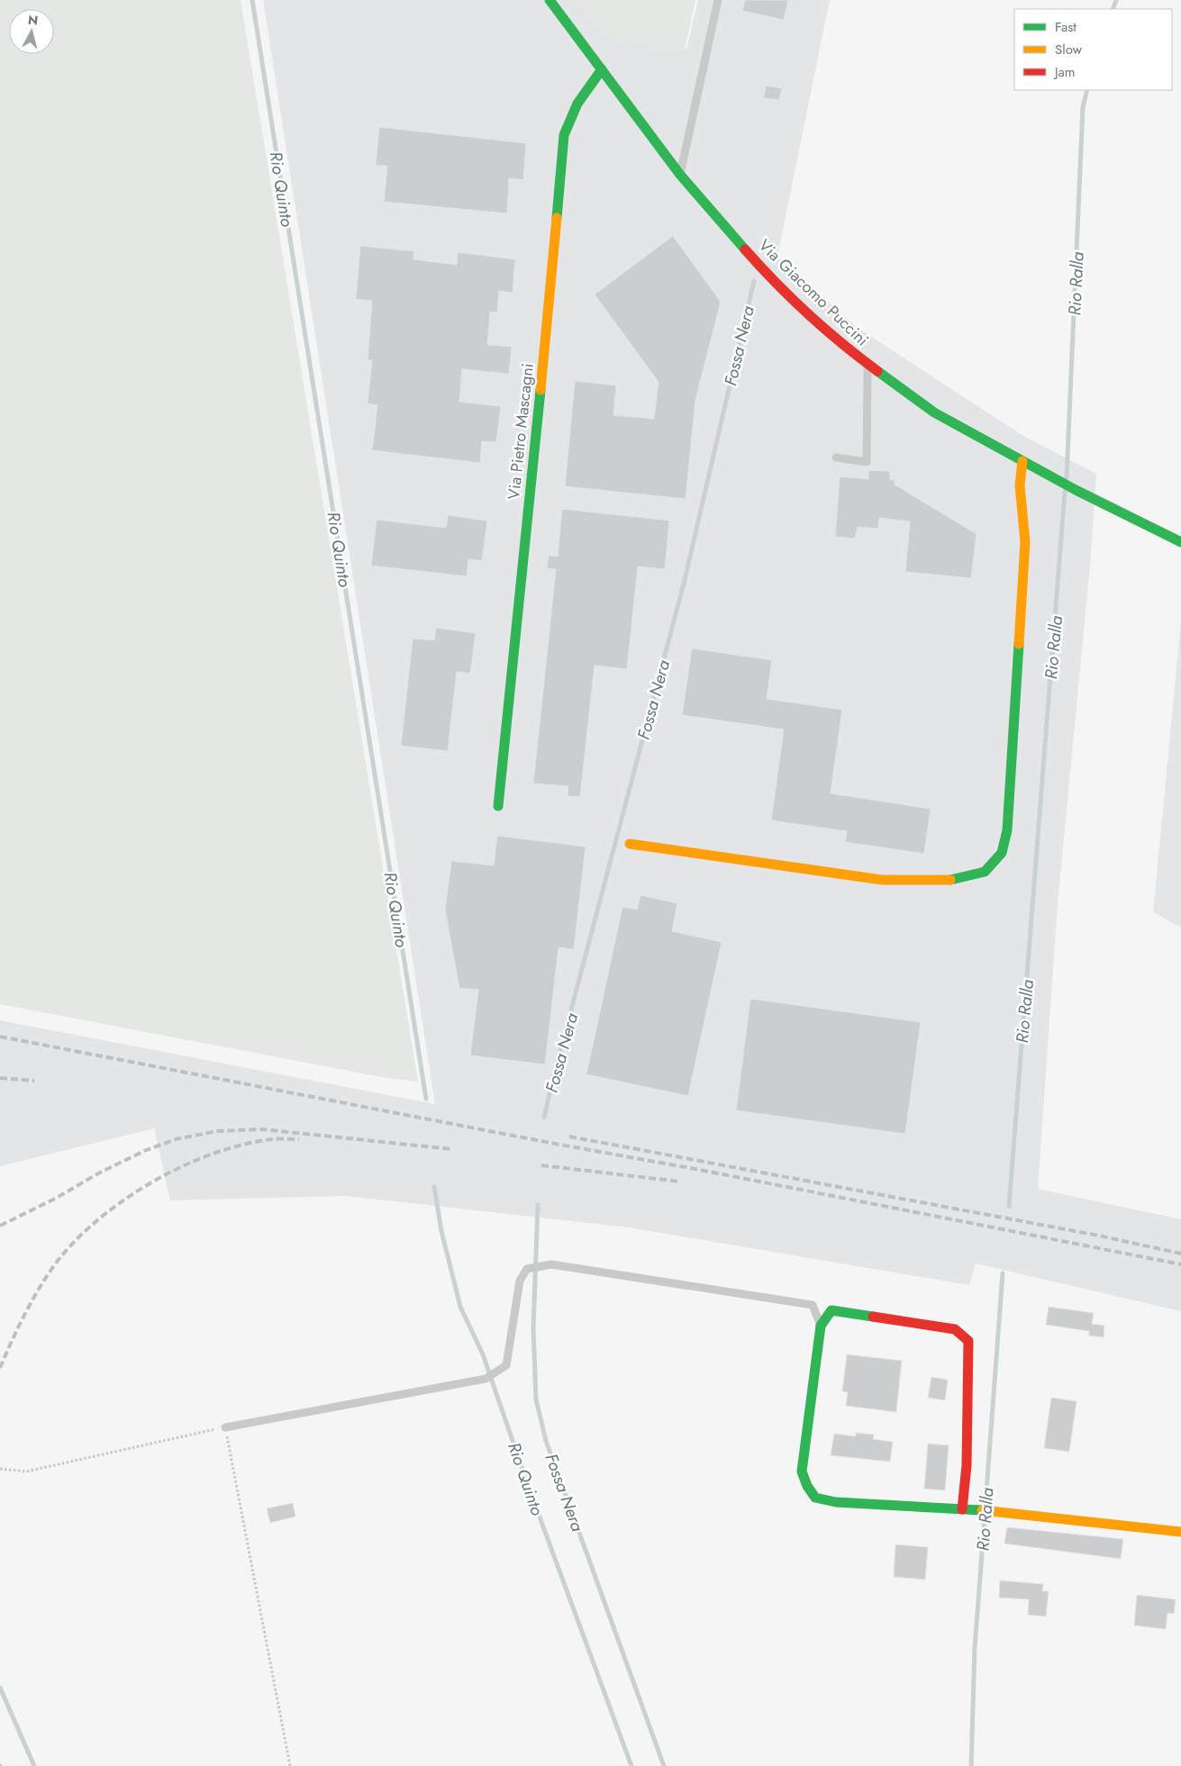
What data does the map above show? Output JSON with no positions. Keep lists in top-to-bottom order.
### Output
{
  "streets": {
    "street": ["Via Giacomo Puccini", "Via Pietro Mascagni"]
  },
  "crossings": [
    ["Via Giacomo Puccini", "Via Pietro Mascagni"]
  ],
  "water": ["Rio Quinto", "Rio Ralla", "Fossa Nera"],
  "legend": ["Fast", "Slow", "Jam"],
  "north": "top"
}
